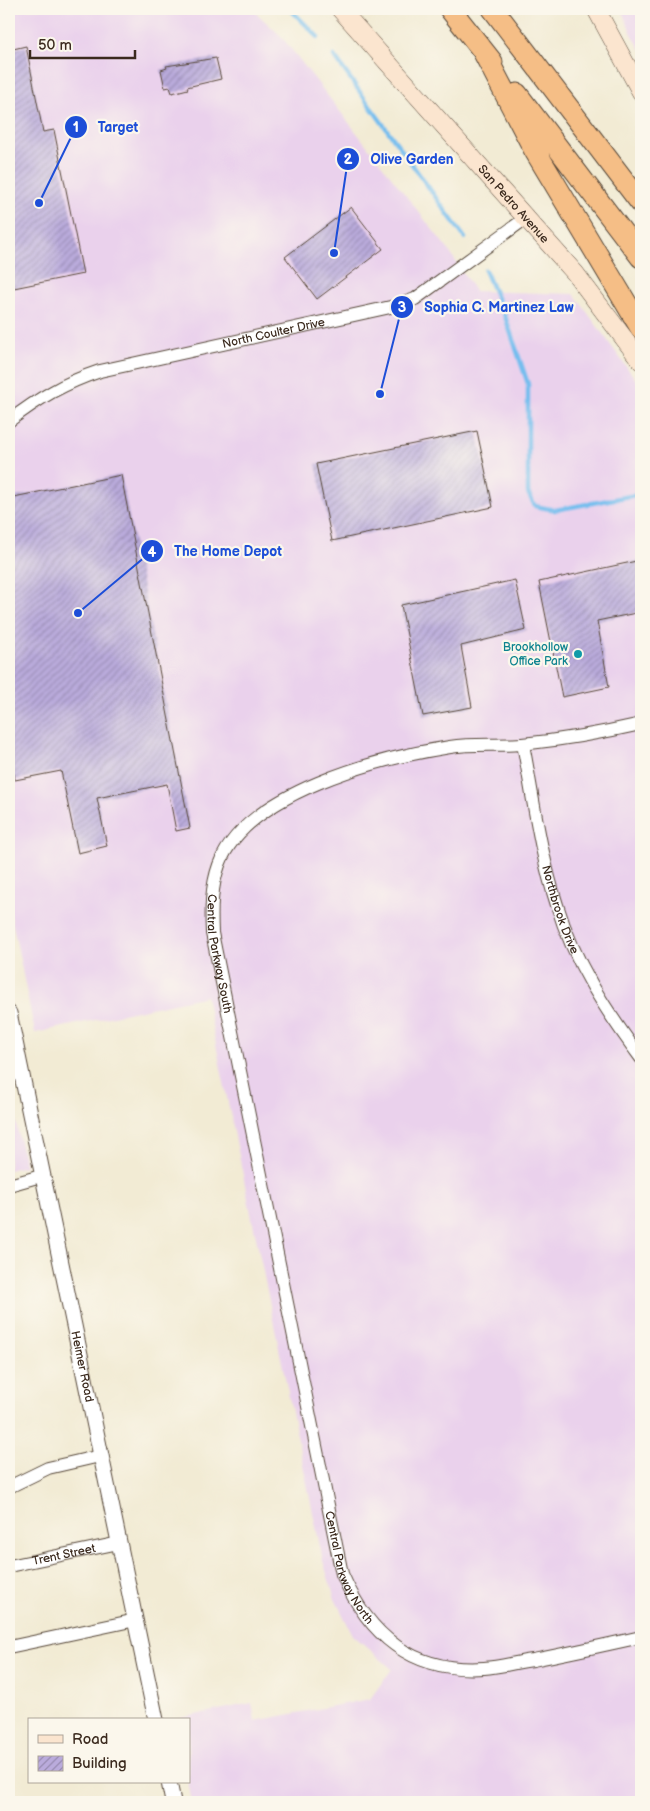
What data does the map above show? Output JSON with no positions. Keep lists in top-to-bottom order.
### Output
{
  "streets": {
    "main road": ["San Pedro Avenue"],
    "street": [
      "North Coulter Drive",
      "Northbrook Drive",
      "Central Parkway South",
      "Heimer Road",
      "Trent Street",
      "Central Parkway North"
    ]
  },
  "crossings": [
    ["San Pedro Avenue", "North Coulter Drive"],
    ["Northbrook Drive", "Central Parkway South"],
    ["Central Parkway South", "Central Parkway North"],
    ["Heimer Road", "Trent Street"]
  ],
  "places": [
    "Target",
    "Olive Garden",
    "Sophia C. Martinez Law",
    "The Home Depot",
    "Brookhollow Office Park"
  ],
  "legend": ["Road", "Building"],
  "scale_bar": "50 m"
}
